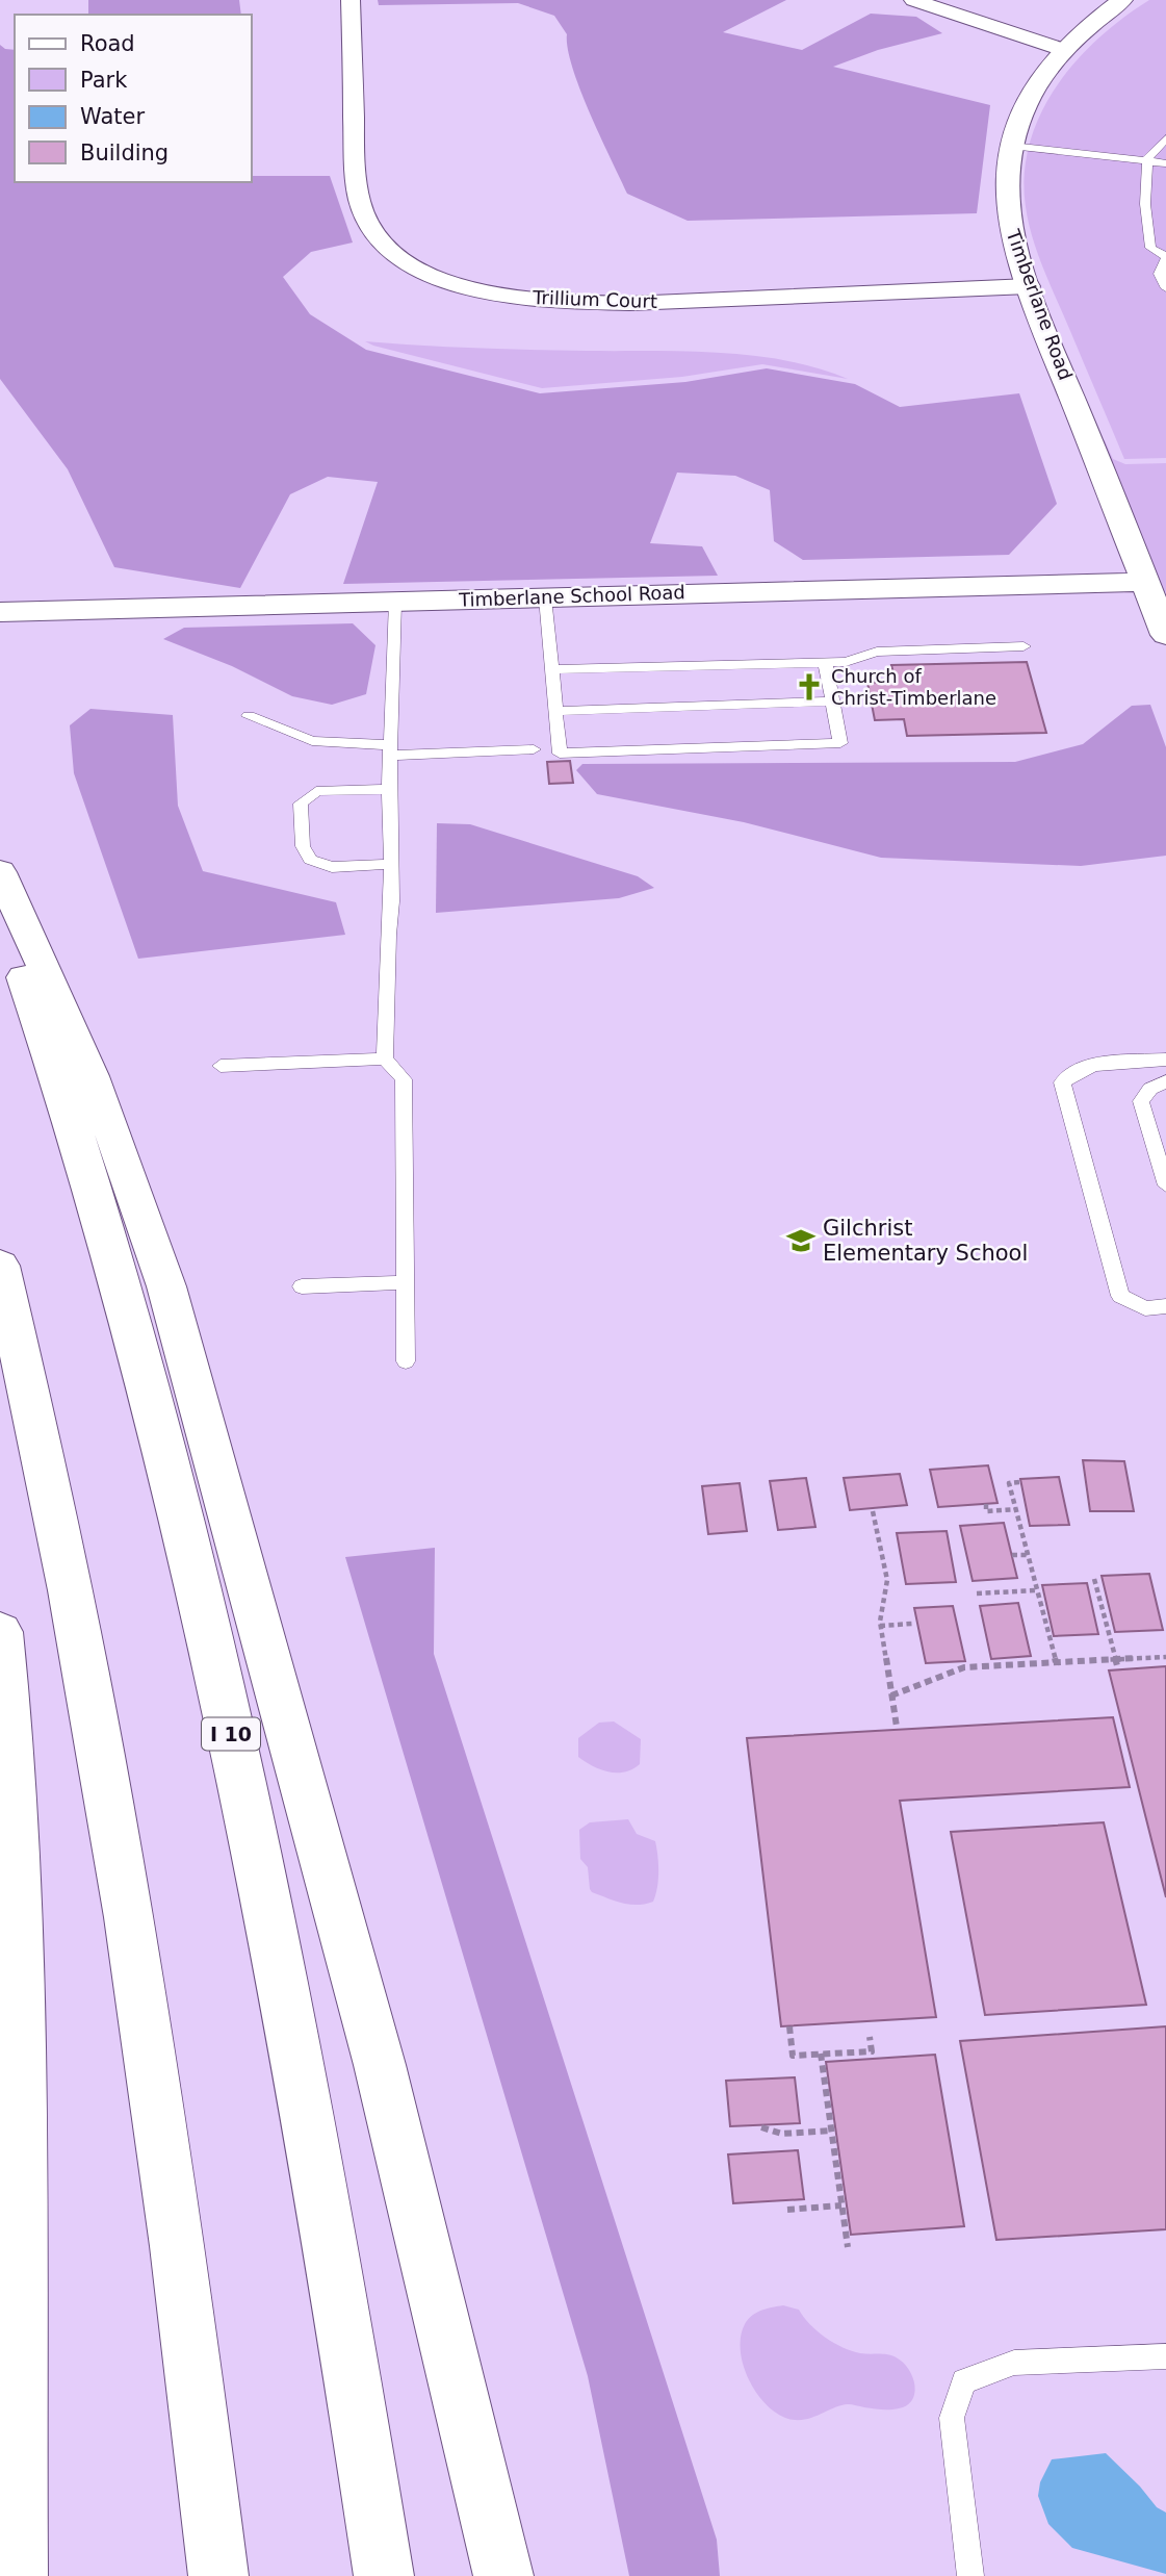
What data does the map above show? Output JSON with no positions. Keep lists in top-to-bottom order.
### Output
{
  "streets": {
    "main road": ["Timberlane Road", "Timberlane School Road", "I 10"],
    "street": ["Trillium Court"]
  },
  "crossings": [
    ["Trillium Court", "Timberlane Road"],
    ["Timberlane Road", "Timberlane School Road"]
  ],
  "places": {
    "church": ["Church of Christ-Timberlane"],
    "school or university": ["Gilchrist Elementary School"]
  },
  "legend": [
    "Road",
    "Park",
    "Water",
    "Building"
  ]
}
